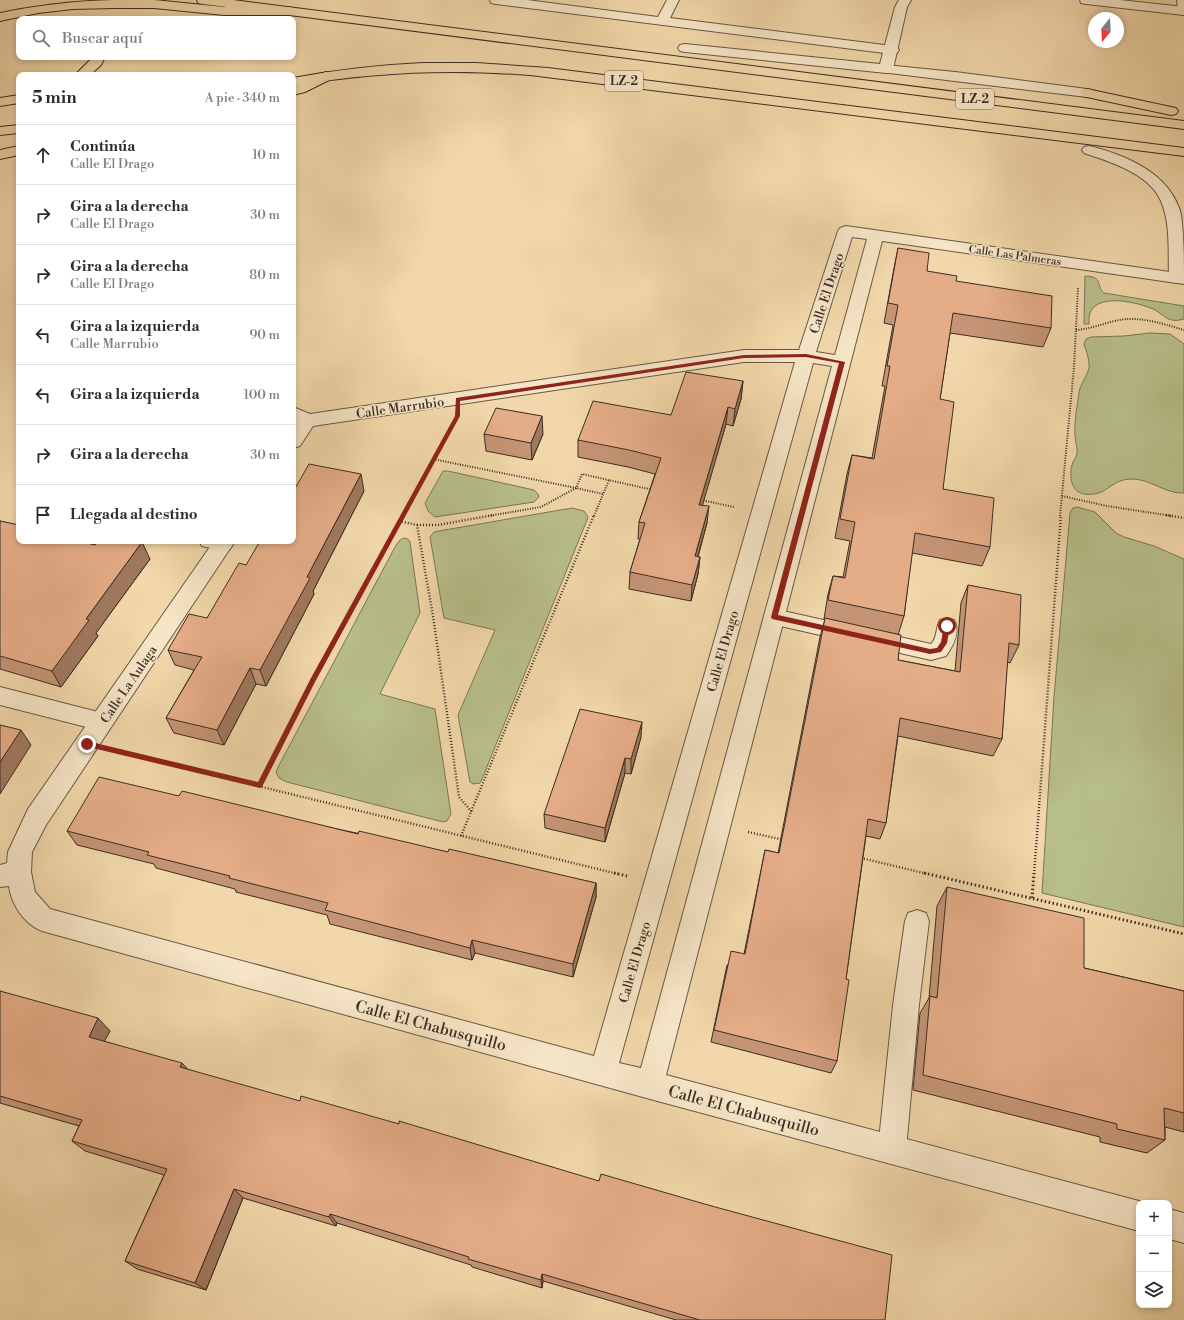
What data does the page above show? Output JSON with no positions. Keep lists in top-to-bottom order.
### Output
{
  "streets": {
    "highway": ["LZ-2"],
    "street": [
      "Calle Las Palmeras",
      "Calle El Drago",
      "Calle Marrubio",
      "Calle La Aulaga",
      "Calle El Chabusquillo"
    ]
  },
  "crossings": [
    ["Calle Las Palmeras", "Calle El Drago"],
    ["Calle El Drago", "Calle Marrubio"],
    ["Calle El Drago", "Calle El Chabusquillo"],
    ["Calle La Aulaga", "Calle El Chabusquillo"]
  ],
  "north": "bottom",
  "page": {
    "search": "Buscar aquí",
    "heading": ["5 min", "A pie · 340 m"],
    "list": [
      ["Continúa", "Calle El Drago", "10 m"],
      ["Gira a la derecha", "Calle El Drago", "30 m"],
      ["Gira a la derecha", "Calle El Drago", "80 m"],
      ["Gira a la izquierda", "Calle Marrubio", "90 m"],
      ["Gira a la izquierda", "100 m"],
      ["Gira a la derecha", "30 m"],
      "Llegada al destino"
    ],
    "map_buttons": ["+", "−"]
  }
}
